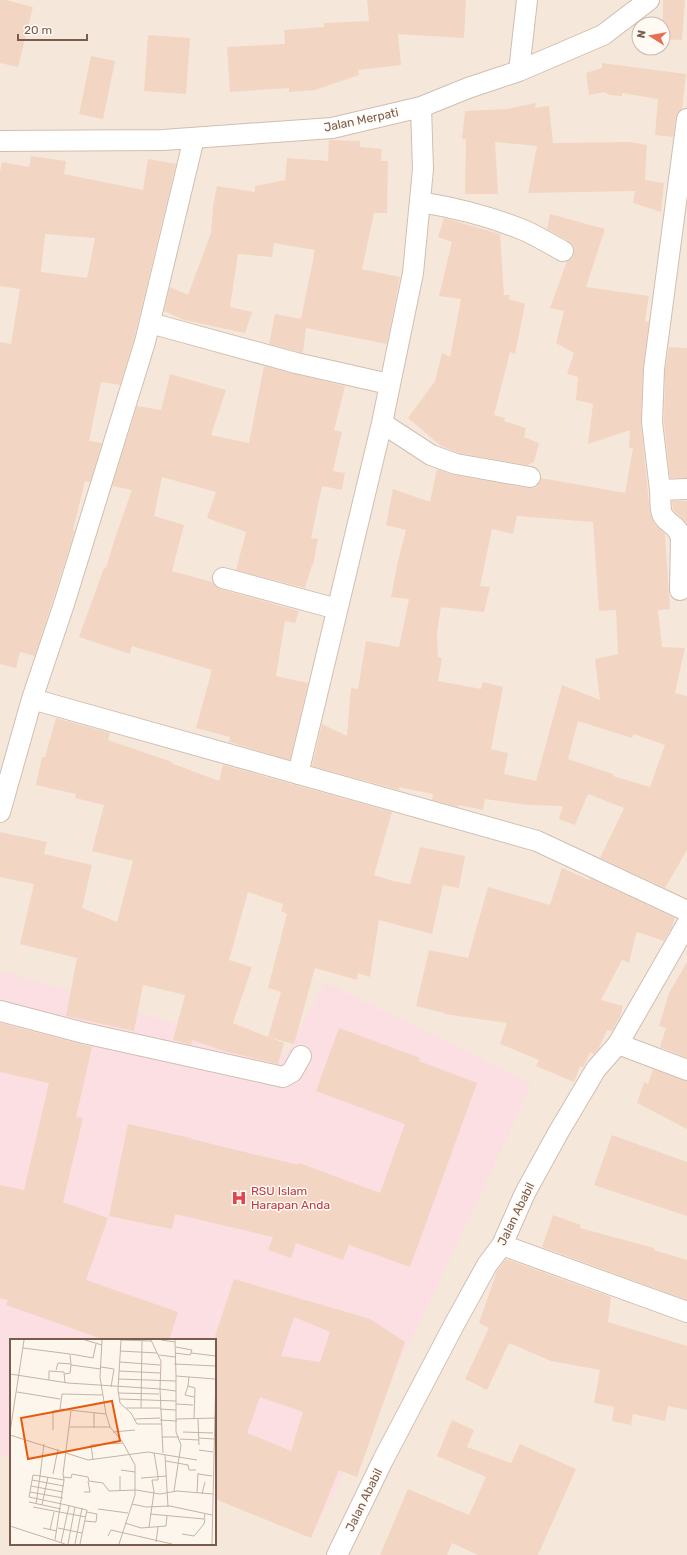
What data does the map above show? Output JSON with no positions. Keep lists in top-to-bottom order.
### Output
{
  "streets": {
    "street": ["Jalan Merpati", "Jalan Ababil"]
  },
  "places": {
    "hospital": ["RSU Islam Harapan Anda"]
  },
  "scale_bar": "20 m",
  "north": "left"
}
